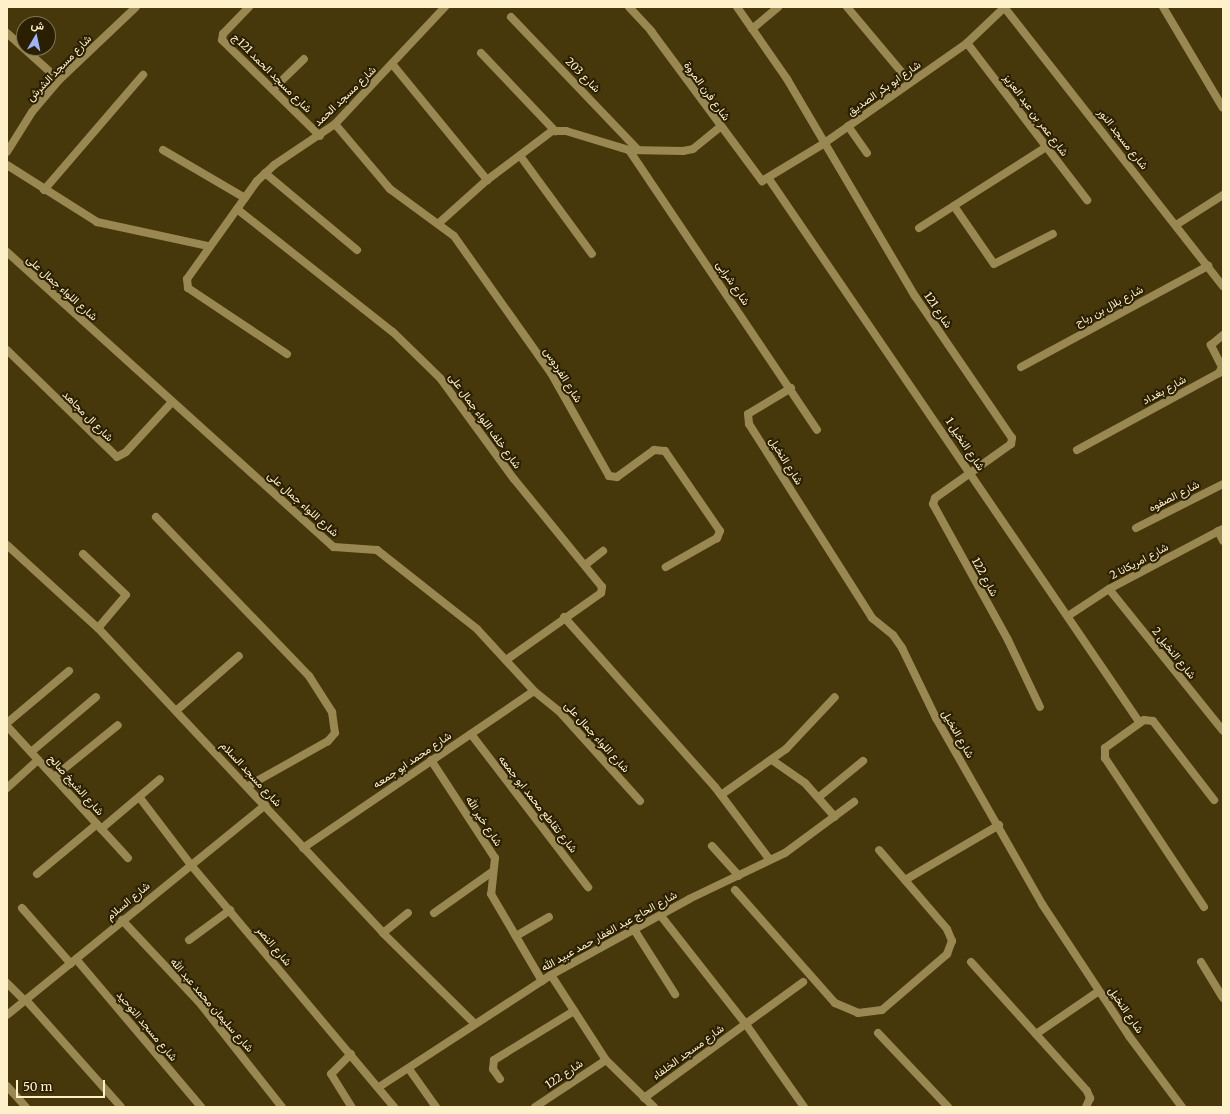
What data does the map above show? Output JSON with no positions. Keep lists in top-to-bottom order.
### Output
{
  "streets": {
    "street": [
      "شارع مسجد الشرش",
      "شارع مسجد الحمد 121ج",
      "شارع 203",
      "شارع ابو بكر الصديق",
      "شارع فرن المروة",
      "شارع مسجد الحمد",
      "شارع عمر بن عبد العزيز",
      "شارع مسجد النور",
      "شارع شرابى",
      "شارع اللواء جمال على",
      "شارع بلال بن رباح",
      "شارع 121",
      "شارع الفردوس",
      "شارع بغداد",
      "شارع ال مجاهد",
      "شارع خلف اللواء جمال على",
      "شارع النخيل 1",
      "شارع النخيل",
      "شارع الصفوه",
      "شارع امريكانا 2",
      "شارع 122",
      "شارع النخيل 2",
      "شارع محمد ابو جمعه",
      "شارع مسجد السلام",
      "شارع الشيخ صالح",
      "شارع تقاطع محمد ابو جمعه",
      "شارع خير الله",
      "شارع السلام",
      "شارع الحاج عبد الغفار حمد عبيد الله",
      "شارع النصر",
      "شارع سليمان محمد عبد الله",
      "شارع مسجد التوحيد",
      "شارع مسجد الخلفاء"
    ]
  },
  "crossings": [
    ["شارع مسجد الحمد 121ج", "شارع مسجد الحمد"],
    ["شارع ابو بكر الصديق", "شارع فرن المروة"],
    ["شارع ابو بكر الصديق", "شارع عمر بن عبد العزيز"],
    ["شارع ابو بكر الصديق", "شارع مسجد النور"],
    ["شارع ابو بكر الصديق", "شارع 121"],
    ["شارع ابو بكر الصديق", "شارع النخيل 1"],
    ["شارع فرن المروة", "شارع النخيل 1"],
    ["شارع مسجد الحمد", "شارع الفردوس"],
    ["شارع مسجد الحمد", "شارع خلف اللواء جمال على"],
    ["شارع مسجد النور", "شارع بلال بن رباح"],
    ["شارع شرابى", "شارع النخيل"],
    ["شارع اللواء جمال على", "شارع ال مجاهد"],
    ["شارع اللواء جمال على", "شارع خلف اللواء جمال على"],
    ["شارع اللواء جمال على", "شارع محمد ابو جمعه"],
    ["شارع 121", "شارع النخيل 1"],
    ["شارع 121", "شارع 122"],
    ["شارع النخيل 1", "شارع امريكانا 2"],
    ["شارع النخيل 1", "شارع 122"],
    ["شارع امريكانا 2", "شارع النخيل 2"],
    ["شارع محمد ابو جمعه", "شارع مسجد السلام"],
    ["شارع محمد ابو جمعه", "شارع تقاطع محمد ابو جمعه"],
    ["شارع محمد ابو جمعه", "شارع خير الله"],
    ["شارع مسجد السلام", "شارع السلام"],
    ["شارع مسجد السلام", "شارع الحاج عبد الغفار حمد عبيد الله"],
    ["شارع خير الله", "شارع الحاج عبد الغفار حمد عبيد الله"],
    ["شارع السلام", "شارع النصر"],
    ["شارع السلام", "شارع سليمان محمد عبد الله"],
    ["شارع السلام", "شارع مسجد التوحيد"],
    ["شارع الحاج عبد الغفار حمد عبيد الله", "شارع النصر"]
  ],
  "scale_bar": "50 m",
  "north": "top"
}
